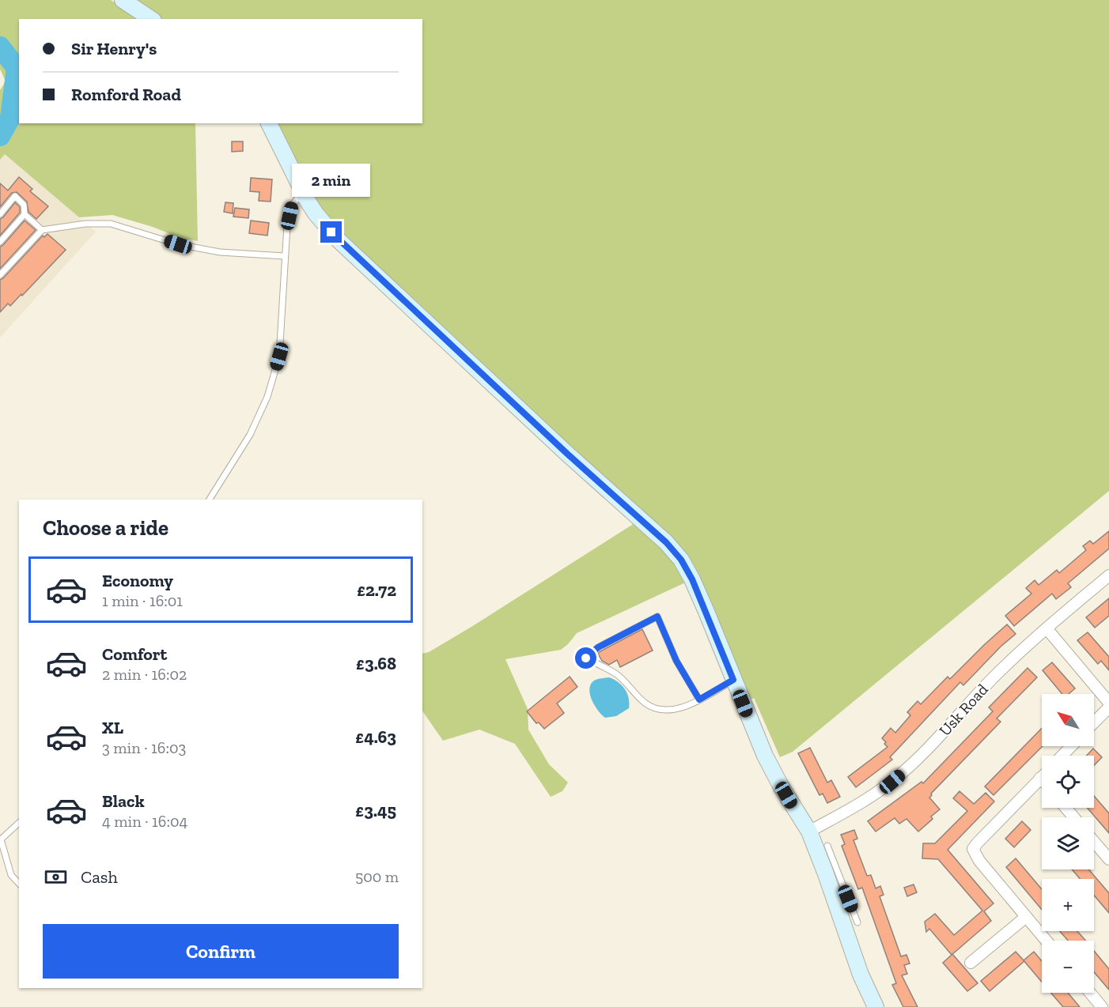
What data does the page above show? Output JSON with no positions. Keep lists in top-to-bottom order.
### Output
{
  "streets": {
    "street": ["Usk Road"]
  },
  "north": "top left",
  "page": {
    "banner": ["Sir Henry's", "Romford Road"],
    "bubble": "2 min",
    "heading": "Choose a ride",
    "list": [
      {
        "name": "Economy",
        "note": "1 min · 16:01",
        "value": "£2.72"
      },
      {
        "name": "Comfort",
        "note": "2 min · 16:02",
        "value": "£3.68"
      },
      {
        "name": "XL",
        "note": "3 min · 16:03",
        "value": "£4.63"
      },
      {
        "name": "Black",
        "note": "4 min · 16:04",
        "value": "£3.45"
      }
    ],
    "map_buttons": ["+", "−"],
    "pay": ["Cash", "500 m"],
    "buttons": "Confirm"
  }
}
